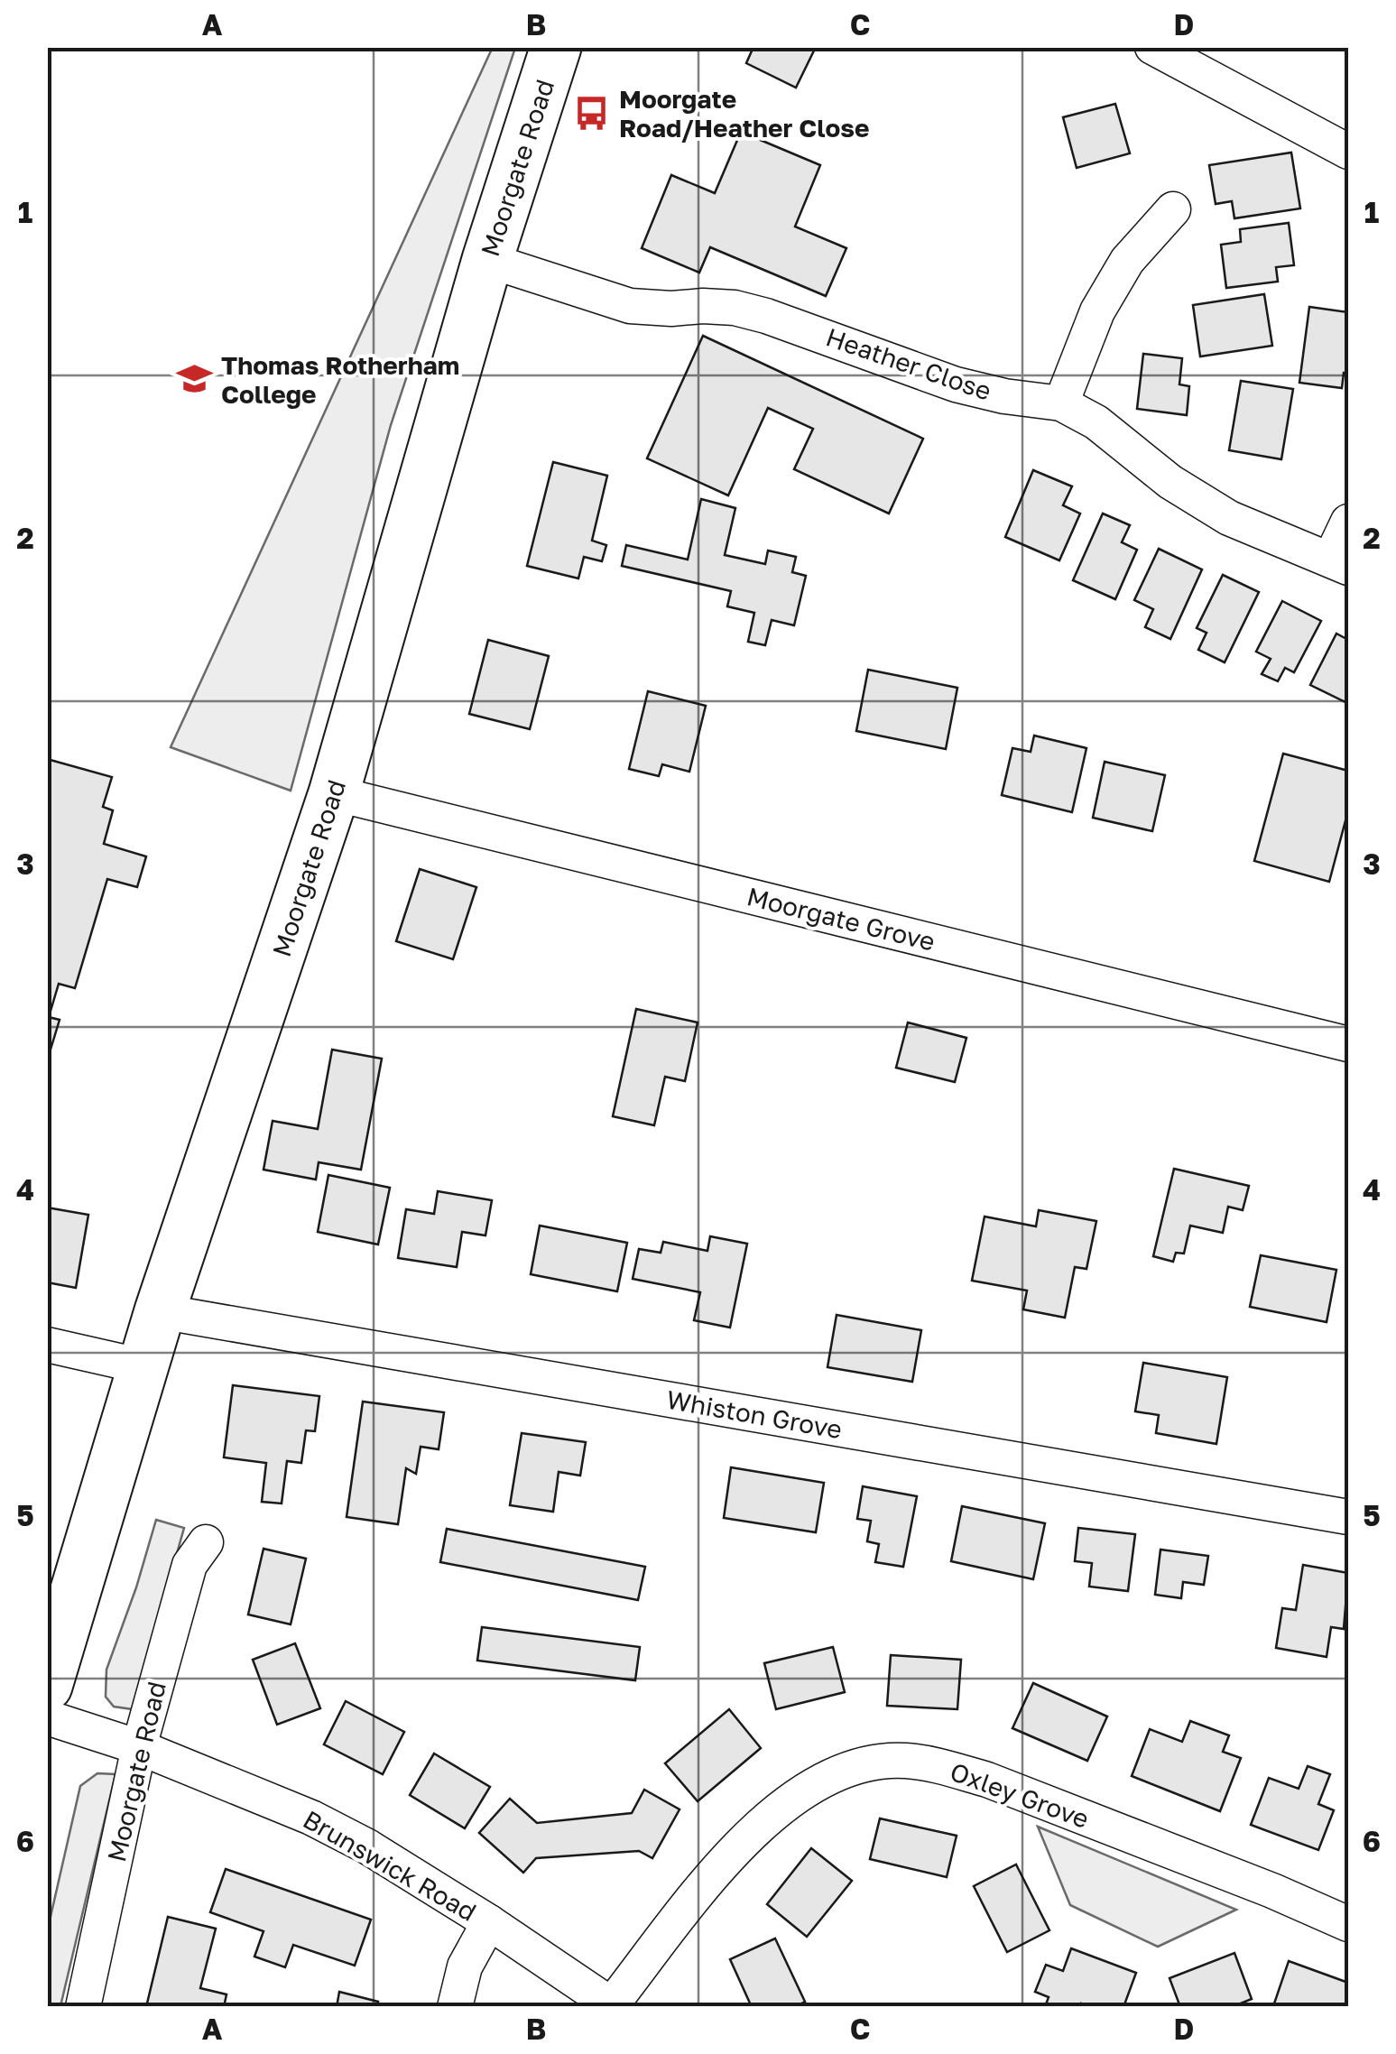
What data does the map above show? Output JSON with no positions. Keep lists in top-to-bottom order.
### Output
{
  "streets": {
    "main road": ["Moorgate Road"],
    "street": [
      "Heather Close",
      "Moorgate Grove",
      "Whiston Grove",
      "Oxley Grove",
      "Brunswick Road"
    ]
  },
  "crossings": [
    ["Moorgate Road", "Heather Close"],
    ["Moorgate Road", "Moorgate Grove"],
    ["Moorgate Road", "Whiston Grove"],
    ["Moorgate Road", "Brunswick Road"],
    ["Oxley Grove", "Brunswick Road"]
  ],
  "places": {
    "bus stop": ["Moorgate Road/Heather Close"],
    "school or university": ["Thomas Rotherham College"]
  },
  "grid": {
    "columns": [
      "A",
      "B",
      "C",
      "D"
    ],
    "rows": [
      "1",
      "2",
      "3",
      "4",
      "5",
      "6"
    ]
  }
}
